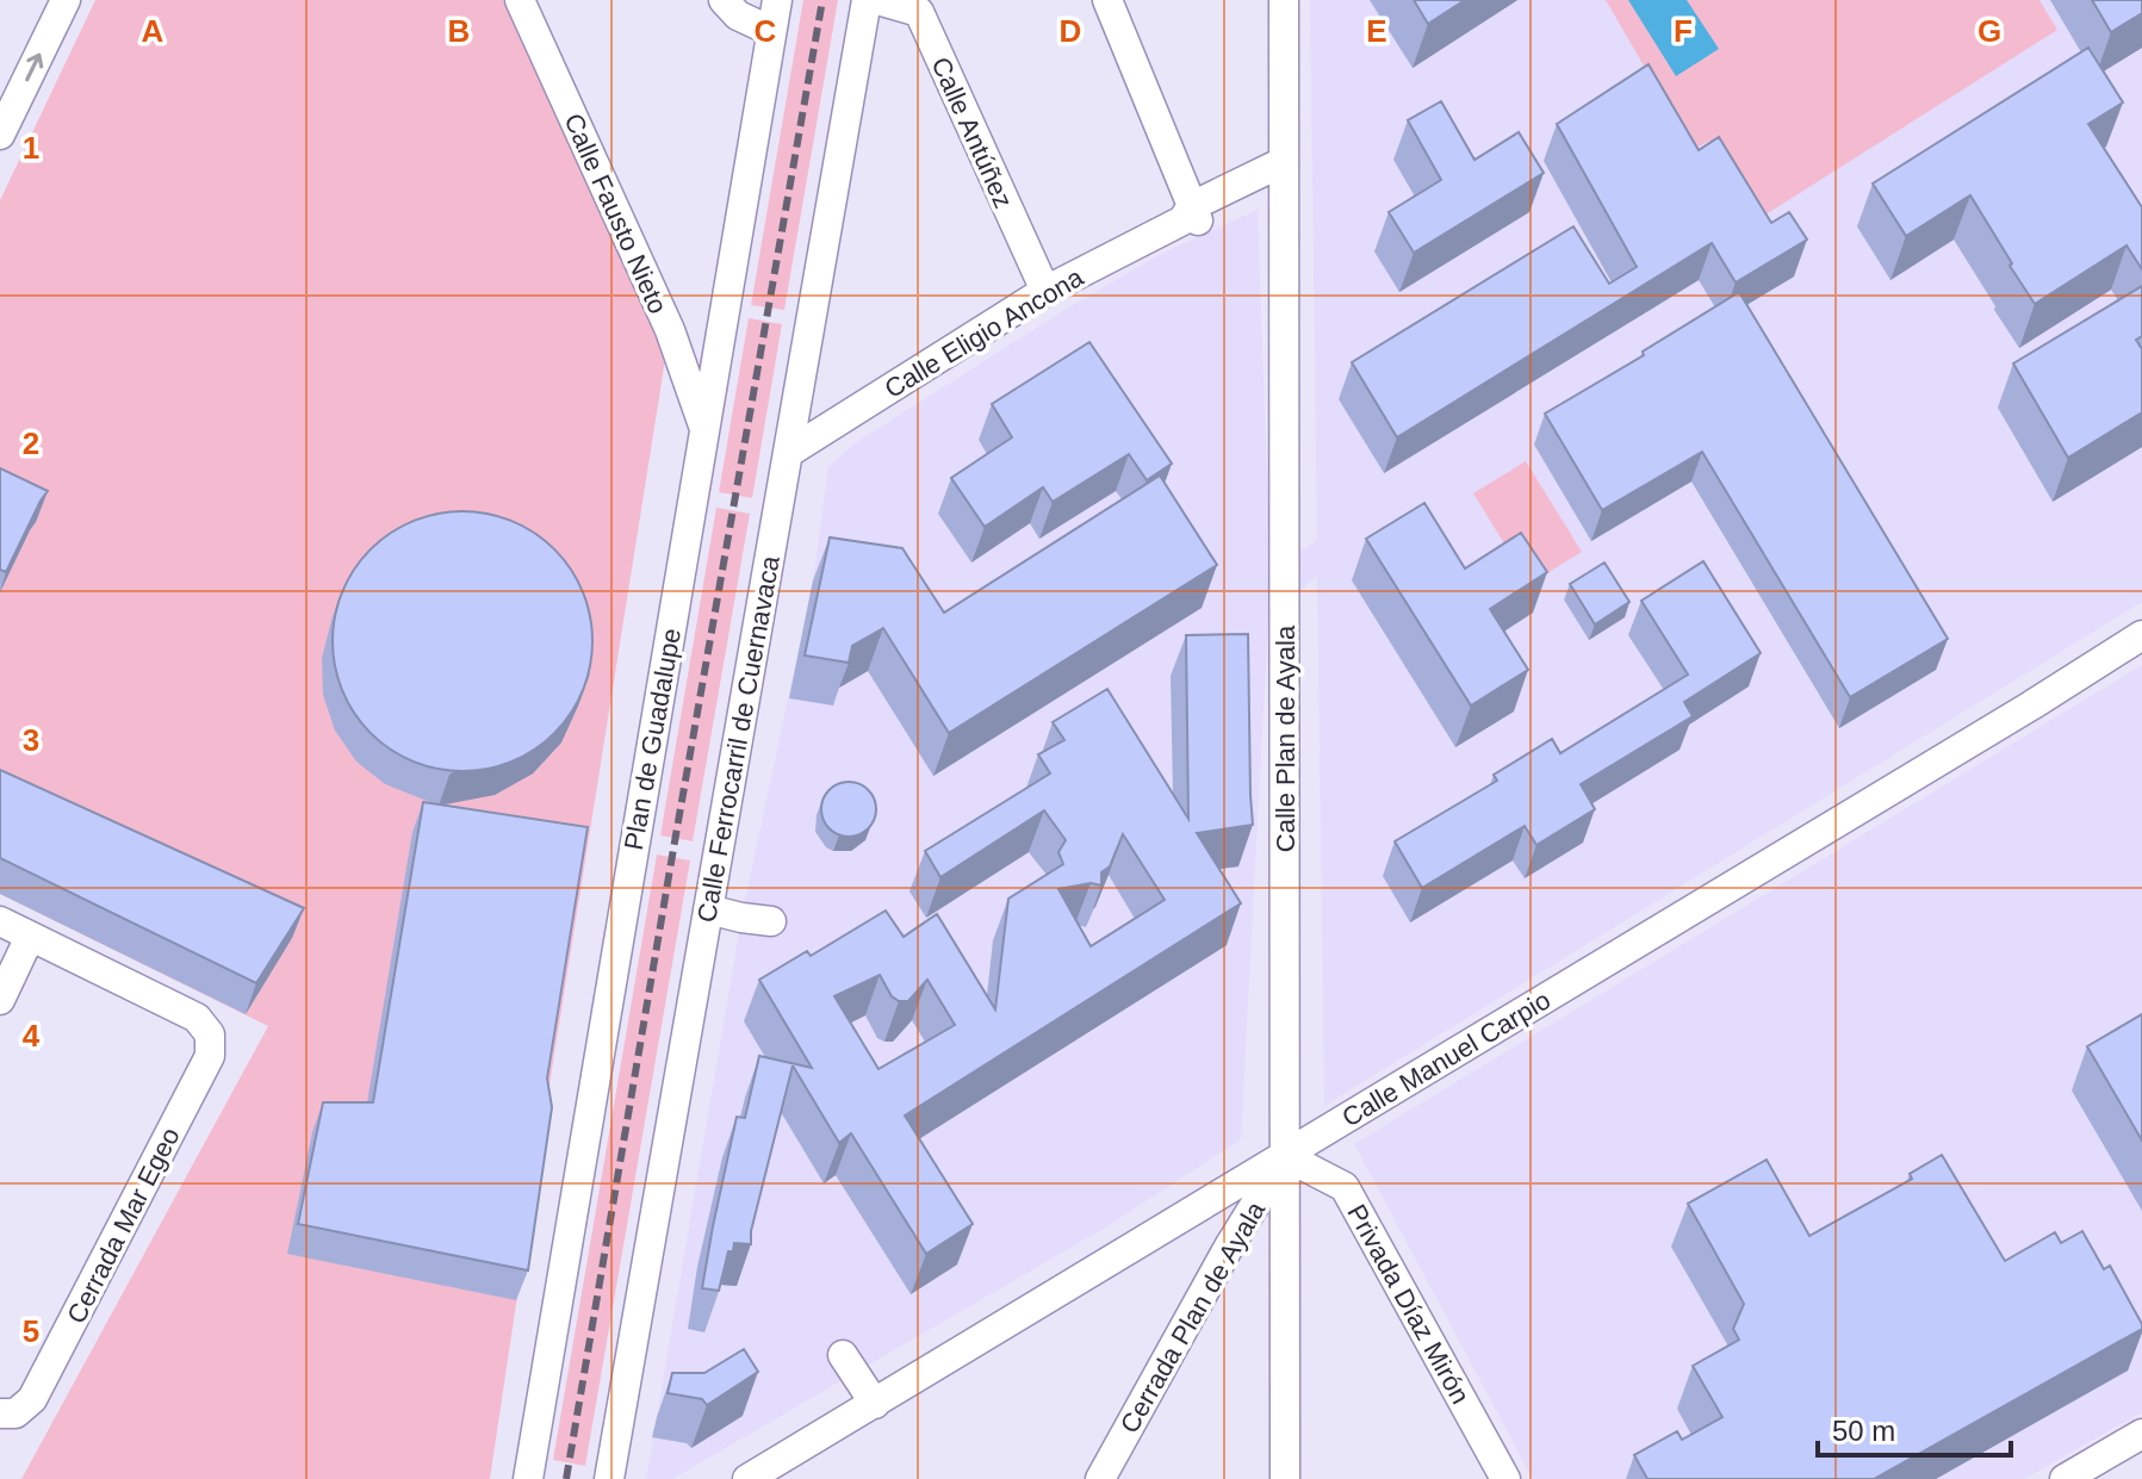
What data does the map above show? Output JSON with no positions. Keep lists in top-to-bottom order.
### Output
{
  "streets": {
    "street": [
      "Calle Antúñez",
      "Calle Fausto Nieto",
      "Calle Eligio Ancona",
      "Plan de Guadalupe",
      "Calle Ferrocarril de Cuernavaca",
      "Calle Plan de Ayala",
      "Calle Manuel Carpio",
      "Cerrada Mar Egeo",
      "Privada Díaz Mirón",
      "Cerrada Plan de Ayala"
    ]
  },
  "crossings": [
    ["Calle Antúñez", "Calle Eligio Ancona"],
    ["Calle Fausto Nieto", "Plan de Guadalupe"],
    ["Calle Eligio Ancona", "Calle Ferrocarril de Cuernavaca"],
    ["Calle Eligio Ancona", "Calle Plan de Ayala"],
    ["Calle Plan de Ayala", "Calle Manuel Carpio"],
    ["Calle Plan de Ayala", "Privada Díaz Mirón"],
    ["Calle Plan de Ayala", "Cerrada Plan de Ayala"],
    ["Calle Manuel Carpio", "Privada Díaz Mirón"],
    ["Calle Manuel Carpio", "Cerrada Plan de Ayala"],
    ["Privada Díaz Mirón", "Cerrada Plan de Ayala"]
  ],
  "scale_bar": "50 m",
  "grid": {
    "columns": [
      "A",
      "B",
      "C",
      "D",
      "E",
      "F",
      "G"
    ],
    "rows": [
      "1",
      "2",
      "3",
      "4",
      "5"
    ]
  }
}
